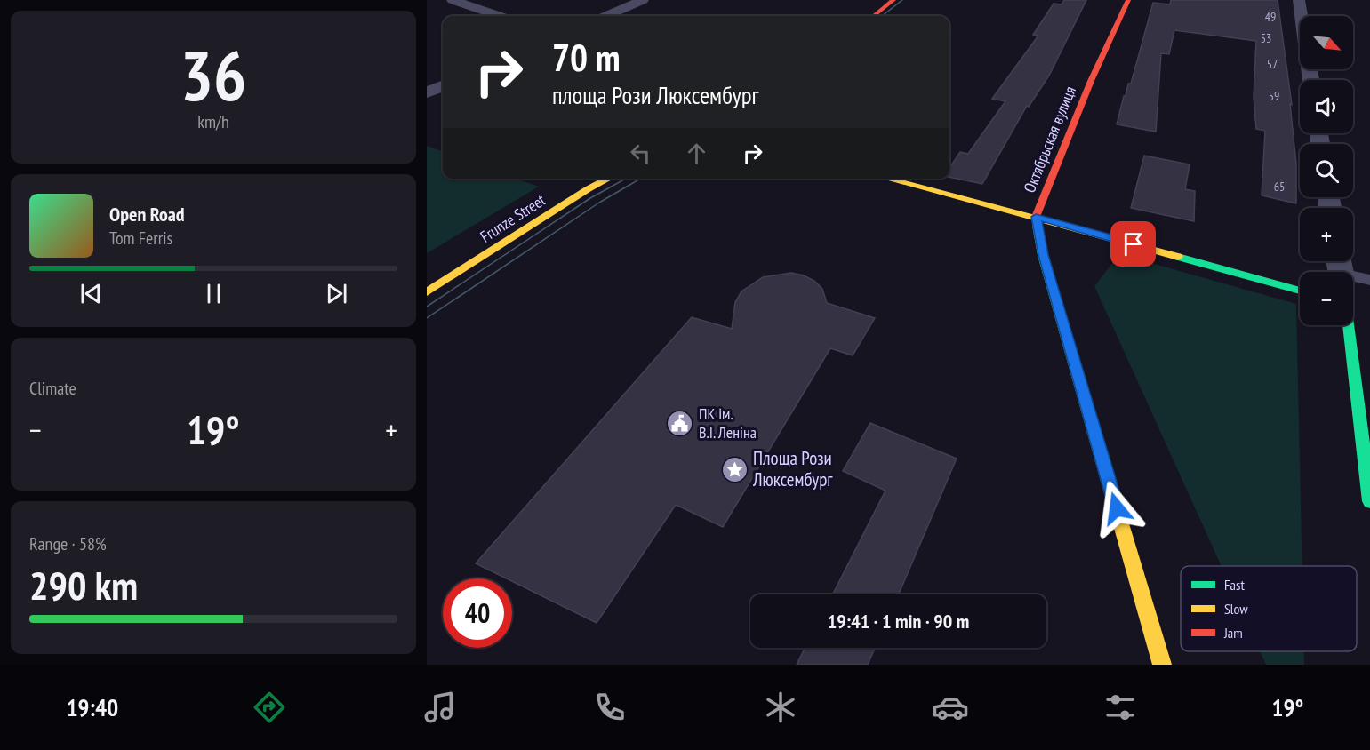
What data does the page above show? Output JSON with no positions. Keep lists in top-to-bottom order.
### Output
{
  "streets": {
    "street": ["Октябрьская вулиця", "Frunze Street"]
  },
  "places": {
    "public building": ["ПК ім. В.І. Леніна"],
    "place": ["Площа Рози Люксембург"]
  },
  "house_numbers": [
    "49",
    "53",
    "57",
    "59",
    "65"
  ],
  "legend": ["Fast", "Slow", "Jam"],
  "north": "bottom right",
  "page": {
    "tile": [
      ["36", "km/h"],
      "Climate",
      ["Range · 58%", "290 km"]
    ],
    "map_buttons": ["+", "−"],
    "turn": ["70 m", "площа Рози Люксембург"],
    "song": ["Open Road", "Tom Ferris"],
    "heat": ["−", "19°", "+"],
    "limit": "40",
    "trip": "19:41 · 1 min · 90 m",
    "tabs": ["19:40", "19°"]
  }
}
